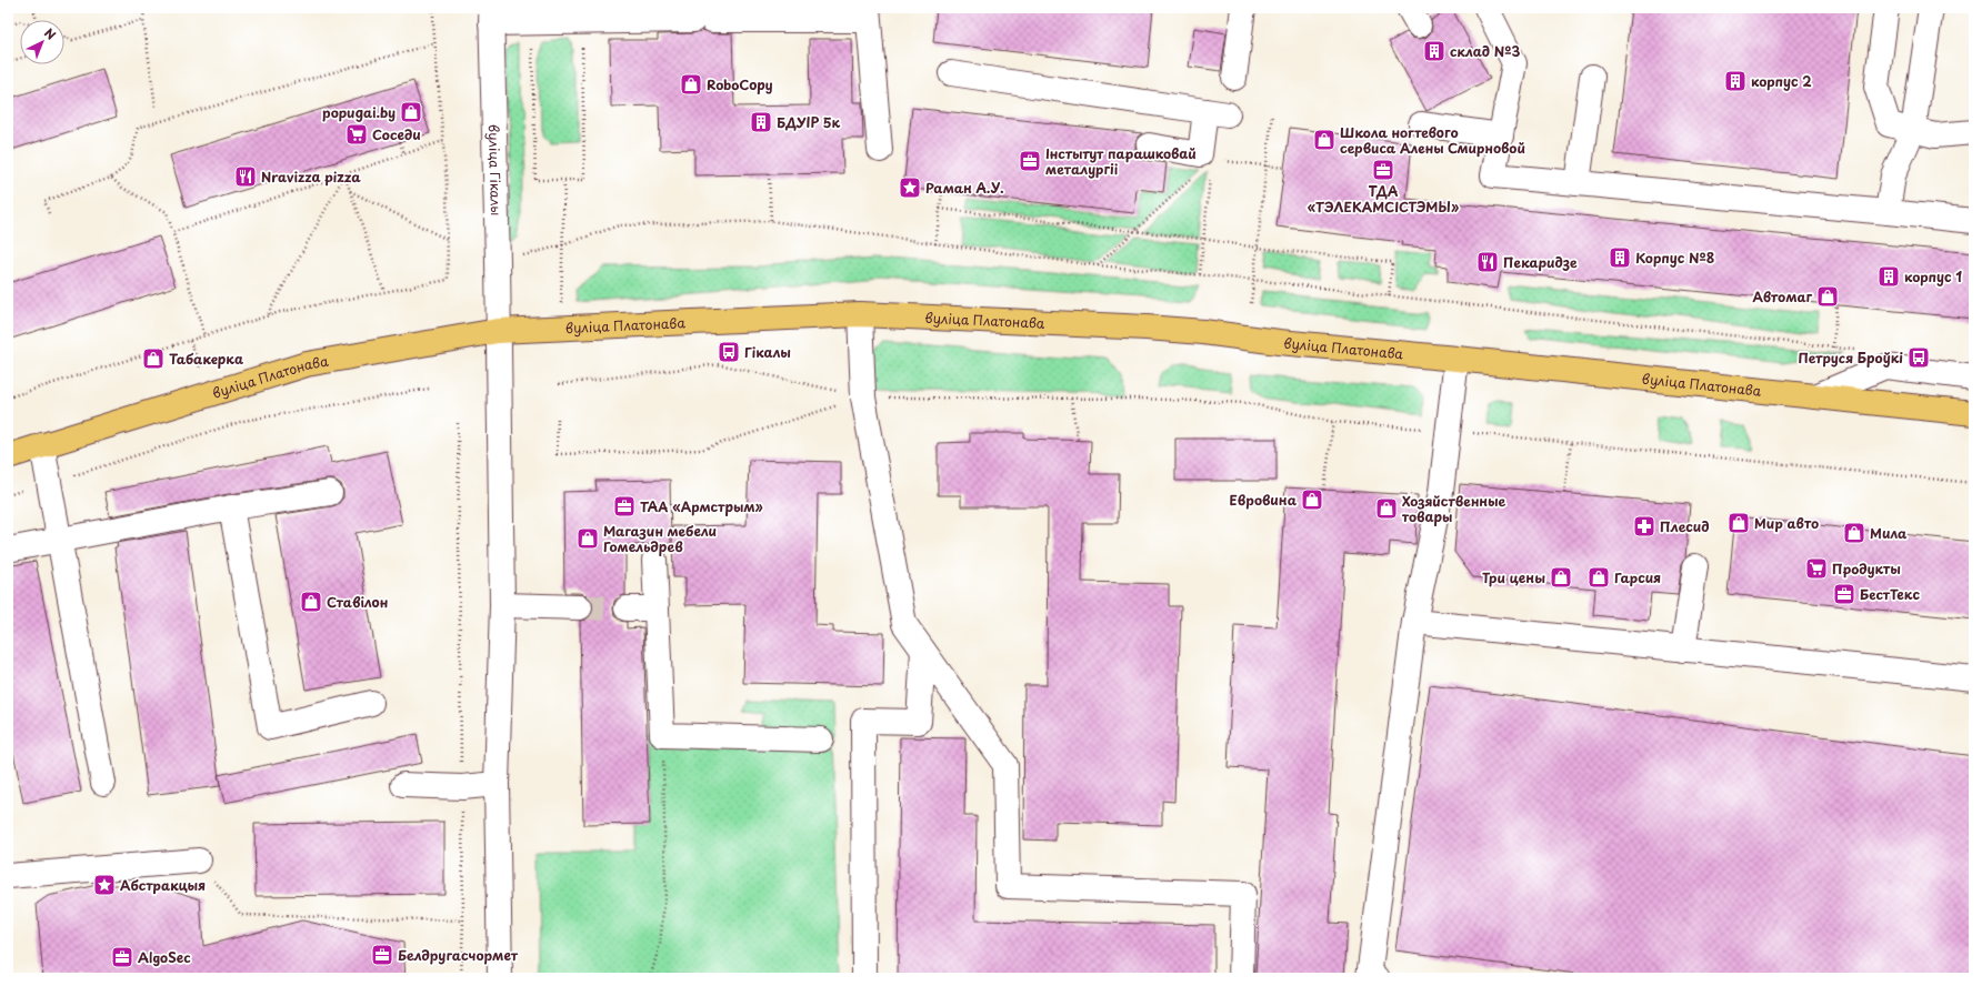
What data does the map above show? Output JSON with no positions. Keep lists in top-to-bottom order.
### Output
{
  "streets": {
    "main road": ["вуліца Платонава"],
    "street": ["вуліца Гікалы"]
  },
  "crossings": [
    ["вуліца Гікалы", "вуліца Платонава"]
  ],
  "places": {
    "building": [
      "склад №3",
      "корпус 2",
      "БДУІР 5к",
      "Корпус №8",
      "корпус 1"
    ],
    "shop": [
      "RoboCopy",
      "popugai.by",
      "Школа ногтевого сервиса Алены Смирновой",
      "Автомаг",
      "Табакерка",
      "Евровина",
      "Хозяйственные товары",
      "Мир авто",
      "Мила",
      "Магазин мебели Гомельдрев",
      "Три цены",
      "Гарсия",
      "Ставілон"
    ],
    "supermarket": ["Соседи", "Продукты"],
    "office": [
      "Інстытут парашковай металургіі",
      "ТДА «ТЭЛЕКАМСІСТЭМЫ»",
      "ТАА «Армстрым»",
      "БестТекс",
      "Белдругасчормет",
      "AlgoSec"
    ],
    "restaurant": ["Nravizza pizza", "Пекаридзе"],
    "place": ["Раман А.У.", "Абстракцыя"],
    "bus stop": ["Гікалы", "Петруся Броўкі"],
    "pharmacy": ["Плесид"]
  },
  "north": "top right"
}
